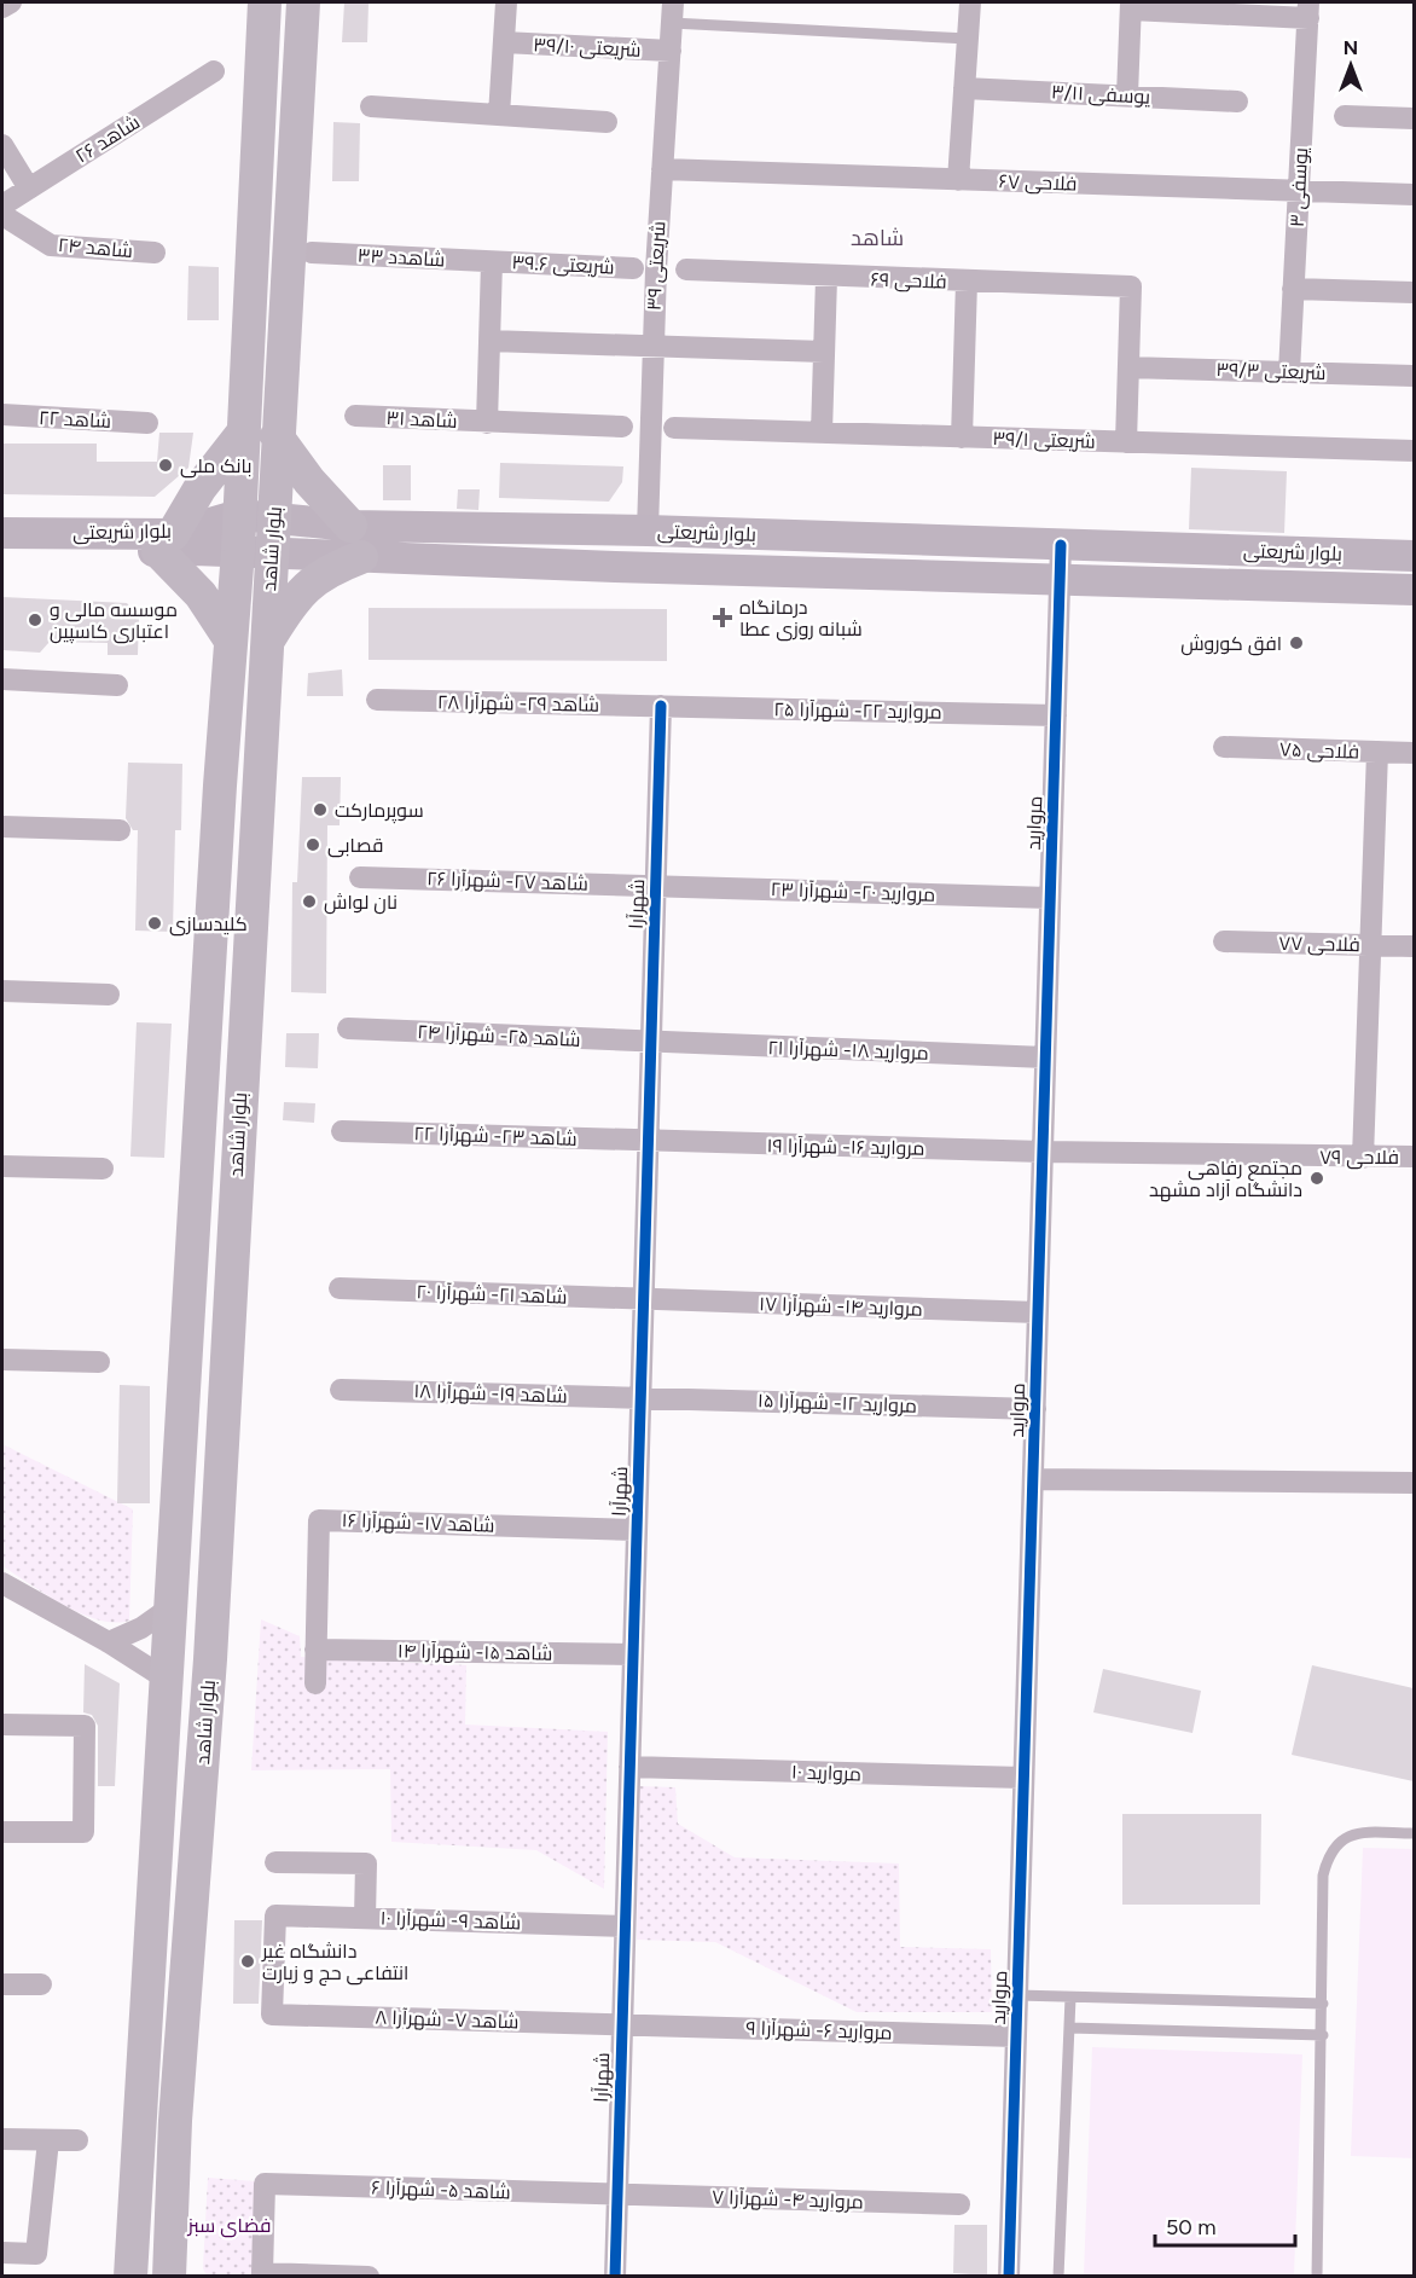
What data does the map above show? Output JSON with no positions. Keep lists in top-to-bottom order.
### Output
{
  "streets": {
    "main road": ["بلوار شریعتی", "بلوار شاهد"],
    "street": [
      "شریعتی ۳۹/۱۰",
      "یوسفی ۳/۱۱",
      "شاهد ۲۶",
      "فلاحی ۶۷",
      "یوسفی ۳",
      "شاهد ۲۴",
      "شاهدد ۳۳",
      "شریعتی ۳۹.۶",
      "شریعتی ۳۹",
      "فلاحی ۶۹",
      "شریعتی ۳۹/۳",
      "شاهد ۲۲",
      "شاهد ۳۱",
      "شریعتی ۳۹/۱",
      "شاهد ۲۹- شهرآرا ۲۸",
      "مروارید ۲۲- شهرآرا ۲۵",
      "فلاحی ۷۵",
      "مروارید",
      "شاهد ۲۷- شهرآرا ۲۶",
      "مروارید ۲۰- شهرآرا ۲۳",
      "شهرآرا",
      "فلاحی ۷۷",
      "شاهد ۲۵- شهرآرا ۲۴",
      "مروارید ۱۸- شهرآرا ۲۱",
      "شاهد ۲۳- شهرآرا ۲۲",
      "مروارید ۱۶- شهرآرا ۱۹",
      "فلاحی ۷۹",
      "شاهد ۲۱- شهرآرا ۲۰",
      "مروارید ۱۴- شهرآرا ۱۷",
      "شاهد ۱۹- شهرآرا ۱۸",
      "مروارید ۱۲- شهرآرا ۱۵",
      "شاهد ۱۷- شهرآرا ۱۶",
      "شاهد ۱۵- شهرآرا ۱۴",
      "مروارید ۱۰",
      "شاهد ۹- شهرآرا ۱۰",
      "شاهد ۷- شهرآرا ۸",
      "مروارید ۶- شهرآرا ۹",
      "شاهد ۵- شهرآرا ۶",
      "مروارید ۴- شهرآرا ۷"
    ]
  },
  "crossings": [
    ["شریعتی ۳۹/۱۰", "شریعتی ۳۹"],
    ["فلاحی ۶۷", "یوسفی ۳"],
    ["فلاحی ۶۷", "شریعتی ۳۹"],
    ["یوسفی ۳", "شریعتی ۳۹/۳"],
    ["شاهدد ۳۳", "شریعتی ۳۹.۶"],
    ["شریعتی ۳۹", "بلوار شریعتی"],
    ["فلاحی ۶۹", "شریعتی ۳۹/۳"],
    ["بلوار شریعتی", "بلوار شاهد"],
    ["بلوار شریعتی", "مروارید"],
    ["شاهد ۲۹- شهرآرا ۲۸", "مروارید ۲۲- شهرآرا ۲۵"],
    ["شاهد ۲۹- شهرآرا ۲۸", "شهرآرا"],
    ["مروارید ۲۲- شهرآرا ۲۵", "مروارید"],
    ["مروارید ۲۲- شهرآرا ۲۵", "شهرآرا"],
    ["مروارید", "مروارید ۲۰- شهرآرا ۲۳"],
    ["مروارید", "مروارید ۱۸- شهرآرا ۲۱"],
    ["مروارید", "مروارید ۱۶- شهرآرا ۱۹"],
    ["مروارید", "فلاحی ۷۹"],
    ["مروارید", "مروارید ۱۴- شهرآرا ۱۷"],
    ["مروارید", "مروارید ۱۲- شهرآرا ۱۵"],
    ["مروارید", "مروارید ۱۰"],
    ["مروارید", "مروارید ۶- شهرآرا ۹"],
    ["شاهد ۲۷- شهرآرا ۲۶", "مروارید ۲۰- شهرآرا ۲۳"],
    ["شاهد ۲۷- شهرآرا ۲۶", "شهرآرا"],
    ["مروارید ۲۰- شهرآرا ۲۳", "شهرآرا"],
    ["شهرآرا", "شاهد ۲۵- شهرآرا ۲۴"],
    ["شهرآرا", "مروارید ۱۸- شهرآرا ۲۱"],
    ["شهرآرا", "شاهد ۲۳- شهرآرا ۲۲"],
    ["شهرآرا", "مروارید ۱۶- شهرآرا ۱۹"],
    ["شهرآرا", "شاهد ۲۱- شهرآرا ۲۰"],
    ["شهرآرا", "مروارید ۱۴- شهرآرا ۱۷"],
    ["شهرآرا", "شاهد ۱۹- شهرآرا ۱۸"],
    ["شهرآرا", "مروارید ۱۲- شهرآرا ۱۵"],
    ["شهرآرا", "شاهد ۱۷- شهرآرا ۱۶"],
    ["شهرآرا", "شاهد ۱۵- شهرآرا ۱۴"],
    ["شهرآرا", "مروارید ۱۰"],
    ["شهرآرا", "شاهد ۹- شهرآرا ۱۰"],
    ["شهرآرا", "شاهد ۷- شهرآرا ۸"],
    ["شهرآرا", "مروارید ۶- شهرآرا ۹"],
    ["شهرآرا", "شاهد ۵- شهرآرا ۶"],
    ["شهرآرا", "مروارید ۴- شهرآرا ۷"],
    ["شاهد ۲۵- شهرآرا ۲۴", "مروارید ۱۸- شهرآرا ۲۱"],
    ["شاهد ۲۳- شهرآرا ۲۲", "مروارید ۱۶- شهرآرا ۱۹"],
    ["مروارید ۱۶- شهرآرا ۱۹", "فلاحی ۷۹"],
    ["شاهد ۲۱- شهرآرا ۲۰", "مروارید ۱۴- شهرآرا ۱۷"],
    ["شاهد ۱۹- شهرآرا ۱۸", "مروارید ۱۲- شهرآرا ۱۵"],
    ["شاهد ۱۷- شهرآرا ۱۶", "شاهد ۱۵- شهرآرا ۱۴"],
    ["شاهد ۹- شهرآرا ۱۰", "شاهد ۷- شهرآرا ۸"],
    ["شاهد ۷- شهرآرا ۸", "مروارید ۶- شهرآرا ۹"],
    ["شاهد ۵- شهرآرا ۶", "مروارید ۴- شهرآرا ۷"]
  ],
  "districts": ["شاهد"],
  "parks": ["فضای سبز"],
  "places": {
    "other": [
      "بانک ملی",
      "موسسه مالی و اعتباری کاسپین",
      "افق کوروش",
      "سوپرمارکت",
      "قصابی",
      "نان لواش",
      "کلیدسازی",
      "مجتمع رفاهی دانشگاه آزاد مشهد",
      "دانشگاه غیر انتفاعی حج و زیارت"
    ],
    "health": ["درمانگاه شبانه روزی عطا"]
  },
  "scale_bar": "50 m",
  "north": "top"
}
